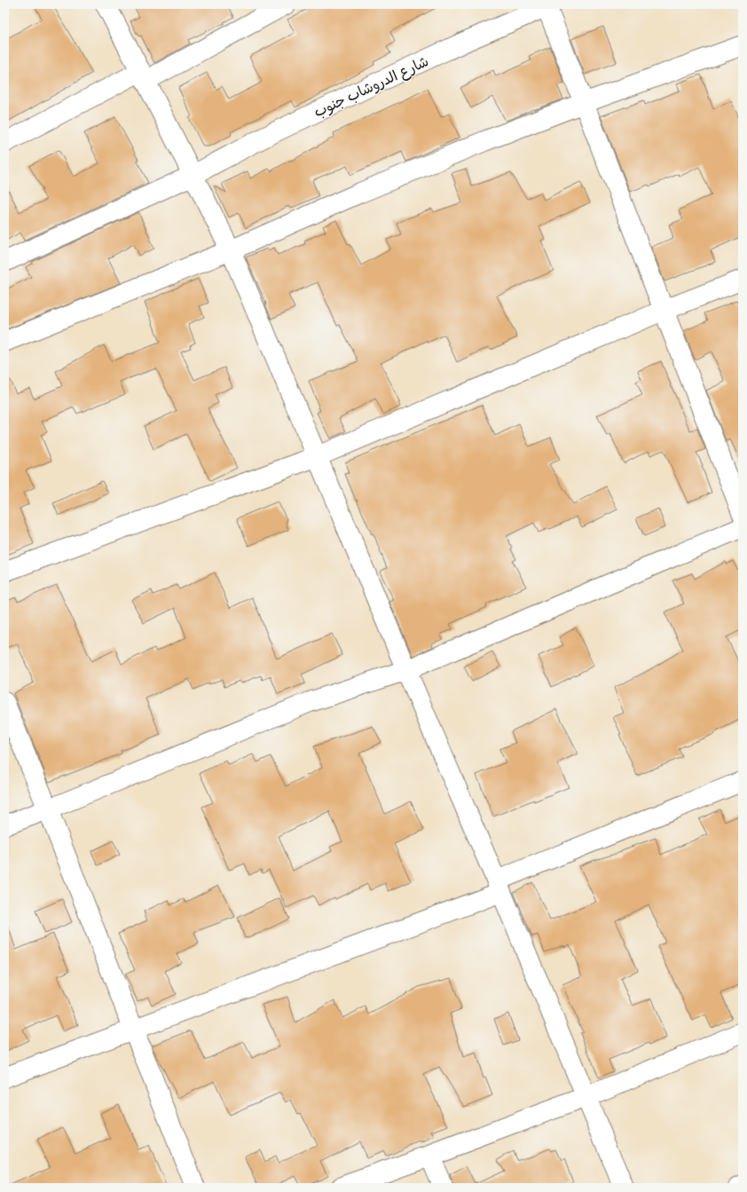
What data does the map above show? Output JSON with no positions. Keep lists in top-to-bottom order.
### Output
{
  "streets": {
    "street": ["شارع الدروشاب جنوب"]
  }
}
